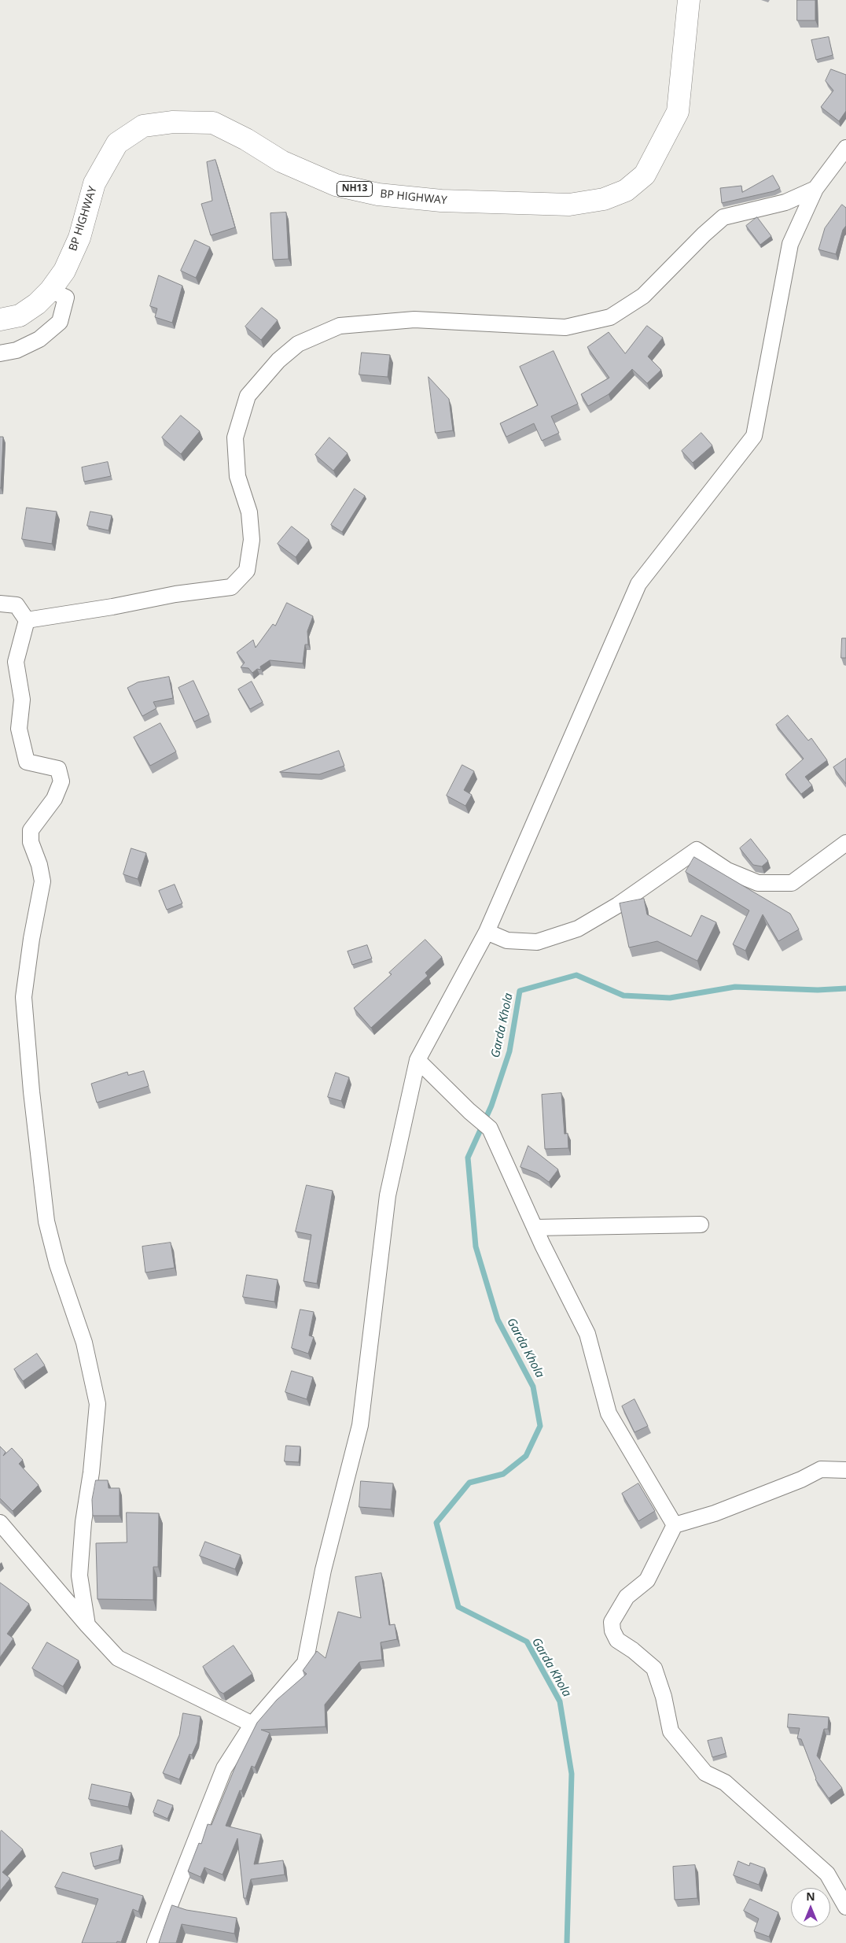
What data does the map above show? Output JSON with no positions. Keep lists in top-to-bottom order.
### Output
{
  "streets": {
    "highway": ["NH13", "BP HIGHWAY"]
  },
  "water": ["Garda Khola"],
  "north": "top"
}
